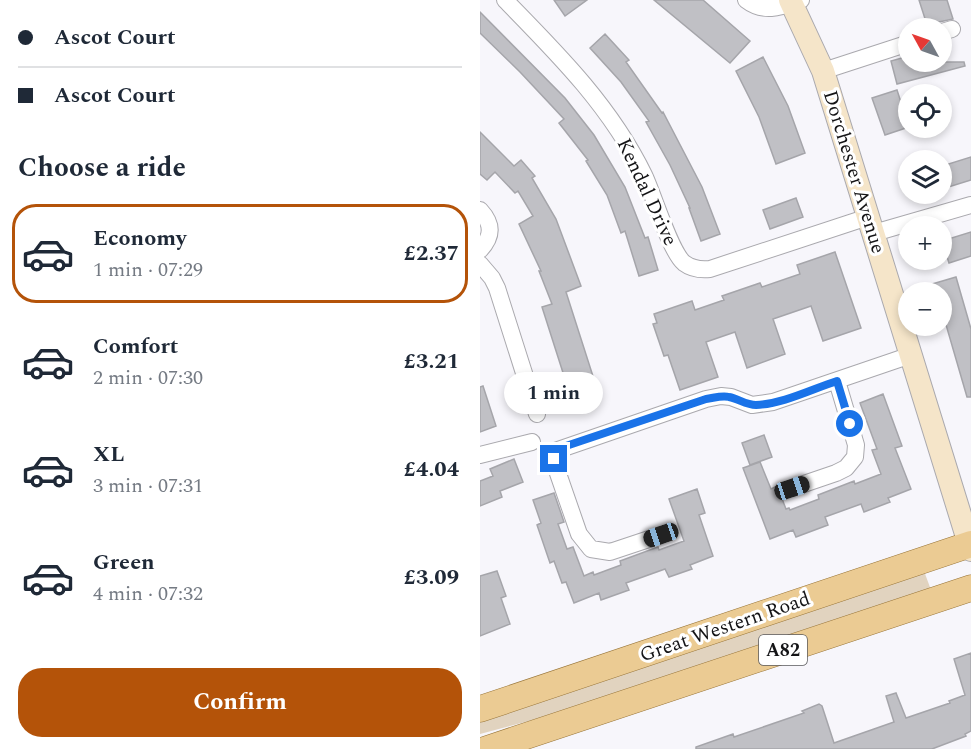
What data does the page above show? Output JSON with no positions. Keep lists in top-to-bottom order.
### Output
{
  "streets": {
    "main road": ["Great Western Road", "A82"],
    "street": ["Dorchester Avenue", "Kendal Drive"]
  },
  "crossings": [
    ["Dorchester Avenue", "Kendal Drive"],
    ["Dorchester Avenue", "Great Western Road"]
  ],
  "north": "top left",
  "page": {
    "banner": ["Ascot Court", "Ascot Court"],
    "map_buttons": ["+", "−"],
    "heading": "Choose a ride",
    "list": [
      {
        "name": "Economy",
        "note": "1 min · 07:29",
        "value": "£2.37"
      },
      {
        "name": "Comfort",
        "note": "2 min · 07:30",
        "value": "£3.21"
      },
      {
        "name": "XL",
        "note": "3 min · 07:31",
        "value": "£4.04"
      },
      {
        "name": "Green",
        "note": "4 min · 07:32",
        "value": "£3.09"
      }
    ],
    "bubble": "1 min",
    "buttons": "Confirm"
  }
}
